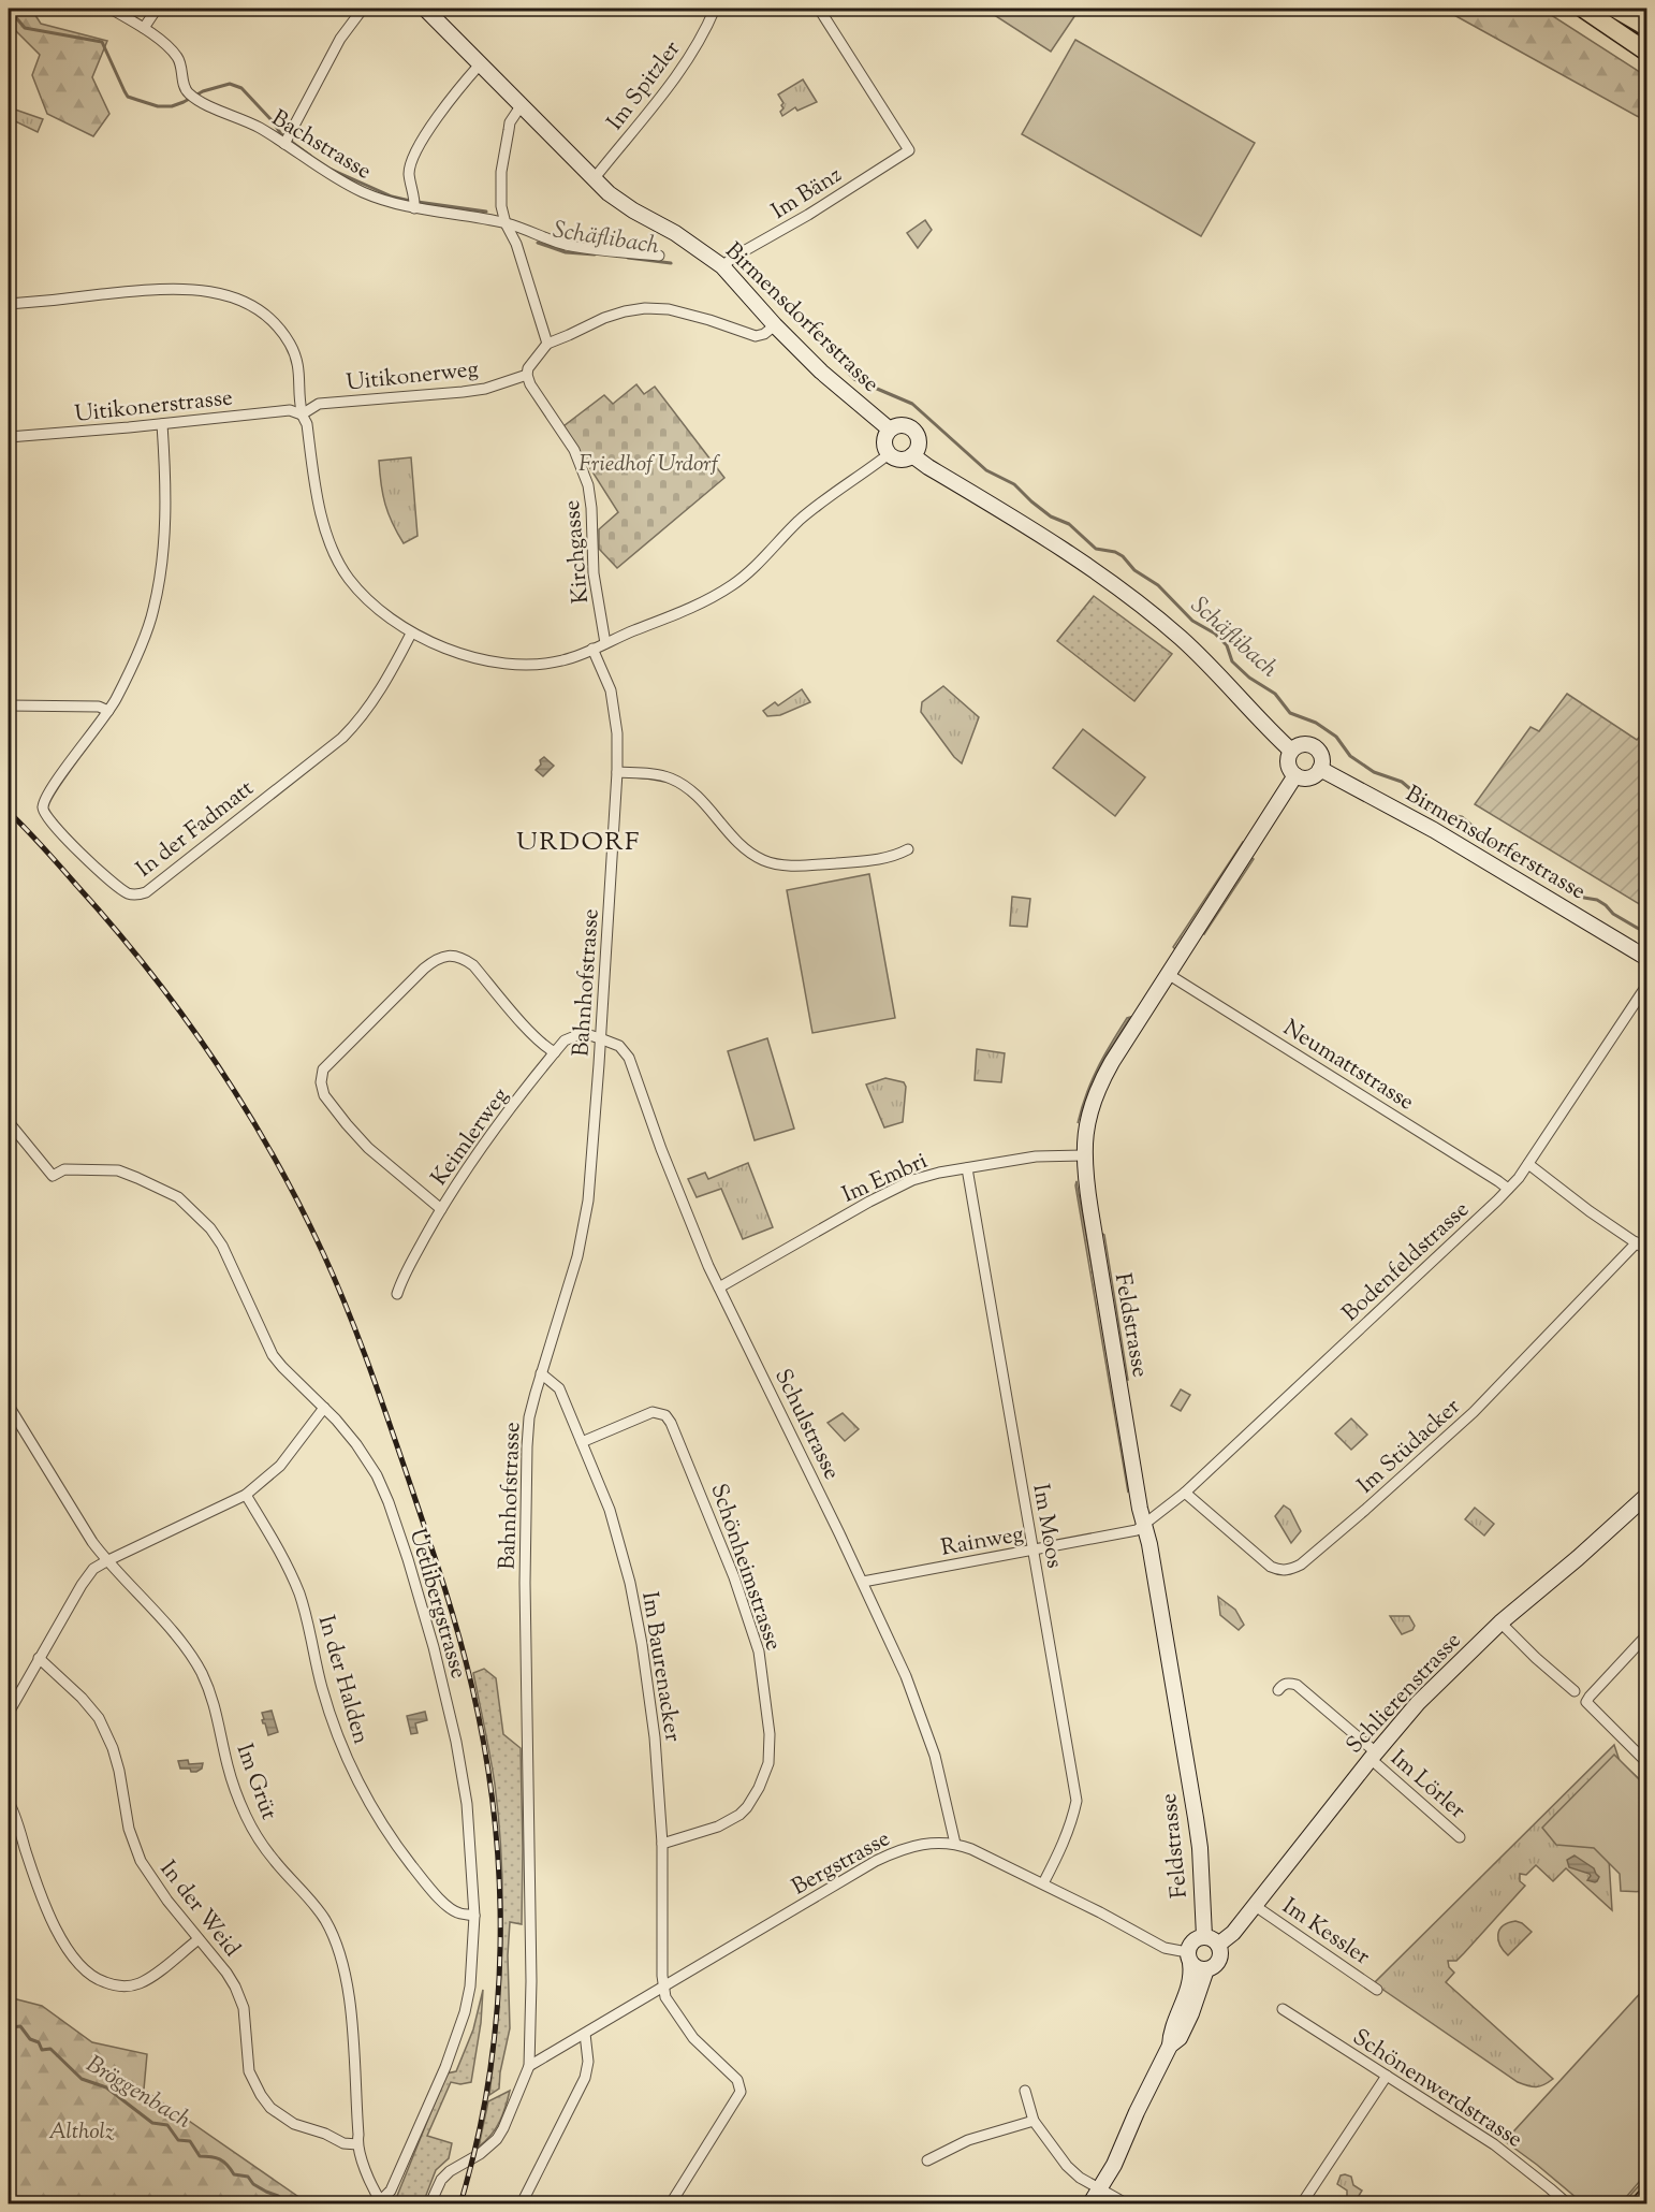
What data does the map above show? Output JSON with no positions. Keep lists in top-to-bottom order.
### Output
{
  "streets": {
    "main road": ["Birmensdorferstrasse", "Feldstrasse", "Schlierenstrasse"],
    "street": [
      "Im Spitzler",
      "Bachstrasse",
      "Im Bänz",
      "Uitikonerweg",
      "Uitikonerstrasse",
      "Kirchgasse",
      "In der Fadmatt",
      "Bahnhofstrasse",
      "Neumattstrasse",
      "Keimlerweg",
      "Im Embri",
      "Bodenfeldstrasse",
      "Schulstrasse",
      "Im Stüdacker",
      "Im Moos",
      "Rainweg",
      "Schönheimstrasse",
      "Uetlibergstrasse",
      "Im Baurenacker",
      "In der Halden",
      "Im Grüt",
      "Im Lörler",
      "Bergstrasse",
      "In der Weid",
      "Im Kessler",
      "Schönenwerdstrasse"
    ]
  },
  "crossings": [
    ["Im Spitzler", "Birmensdorferstrasse"],
    ["Im Bänz", "Birmensdorferstrasse"],
    ["Birmensdorferstrasse", "Feldstrasse"],
    ["Uitikonerweg", "Uitikonerstrasse"],
    ["Uitikonerweg", "Kirchgasse"],
    ["Uitikonerstrasse", "In der Fadmatt"],
    ["Bahnhofstrasse", "Keimlerweg"],
    ["Bahnhofstrasse", "Schulstrasse"],
    ["Bahnhofstrasse", "Im Baurenacker"],
    ["Bahnhofstrasse", "Bergstrasse"],
    ["Neumattstrasse", "Bodenfeldstrasse"],
    ["Neumattstrasse", "Feldstrasse"],
    ["Keimlerweg", "Schulstrasse"],
    ["Im Embri", "Feldstrasse"],
    ["Im Embri", "Schulstrasse"],
    ["Im Embri", "Im Moos"],
    ["Bodenfeldstrasse", "Feldstrasse"],
    ["Bodenfeldstrasse", "Im Stüdacker"],
    ["Bodenfeldstrasse", "Rainweg"],
    ["Feldstrasse", "Rainweg"],
    ["Feldstrasse", "Schlierenstrasse"],
    ["Feldstrasse", "Bergstrasse"],
    ["Schulstrasse", "Rainweg"],
    ["Schulstrasse", "Bergstrasse"],
    ["Im Moos", "Rainweg"],
    ["Im Moos", "Bergstrasse"],
    ["Schönheimstrasse", "Im Baurenacker"],
    ["Uetlibergstrasse", "In der Halden"],
    ["Uetlibergstrasse", "Im Grüt"],
    ["Im Baurenacker", "Bergstrasse"],
    ["Schlierenstrasse", "Im Lörler"],
    ["Schlierenstrasse", "Bergstrasse"],
    ["Schlierenstrasse", "Im Kessler"],
    ["Im Grüt", "In der Weid"]
  ],
  "districts": ["URDORF"],
  "water": ["Schäflibach", "Bröggenbach"],
  "parks": ["Friedhof Urdorf", "Altholz"]
}
